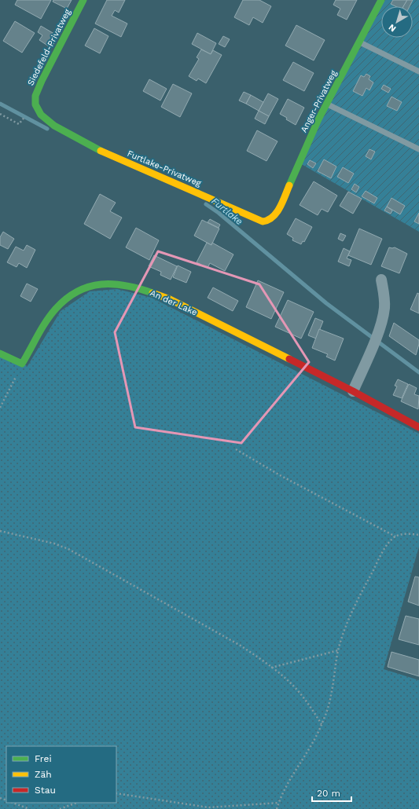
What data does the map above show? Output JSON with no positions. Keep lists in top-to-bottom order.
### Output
{
  "streets": {
    "street": [
      "Siedefeld-Privatweg",
      "Anger-Privatweg",
      "Furtlake-Privatweg",
      "An der Lake"
    ]
  },
  "crossings": [
    ["Siedefeld-Privatweg", "Furtlake-Privatweg"],
    ["Anger-Privatweg", "Furtlake-Privatweg"]
  ],
  "water": ["Furtlake"],
  "legend": ["Frei", "Zäh", "Stau"],
  "scale_bar": "20 m",
  "north": "bottom left"
}
